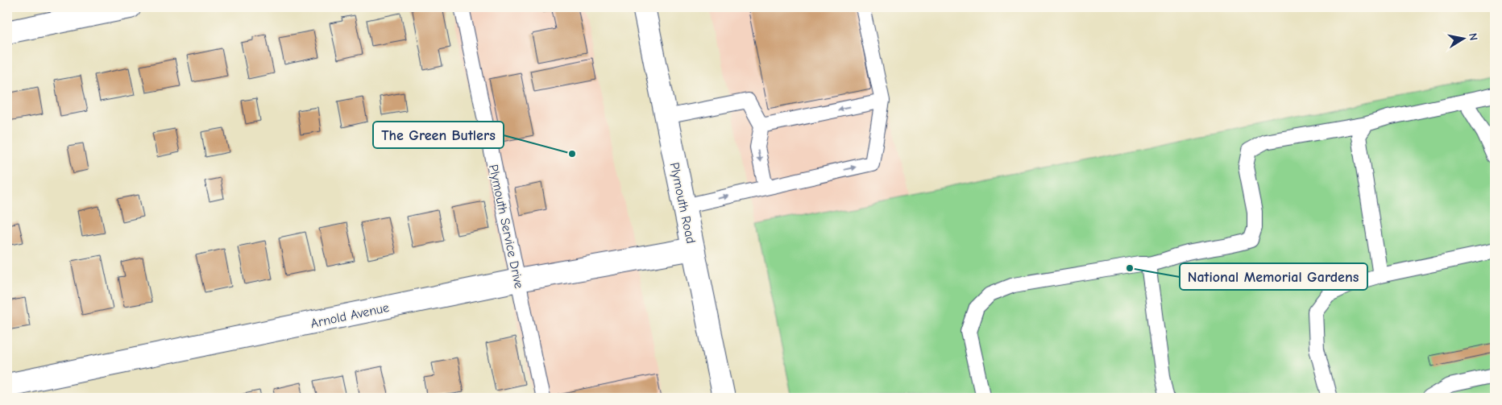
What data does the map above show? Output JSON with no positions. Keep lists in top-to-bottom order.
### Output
{
  "streets": {
    "street": ["Plymouth Road", "Arnold Avenue"],
    "lane": ["Plymouth Service Drive"]
  },
  "crossings": [
    ["Plymouth Road", "Arnold Avenue"],
    ["Plymouth Service Drive", "Arnold Avenue"]
  ],
  "places": ["The Green Butlers", "National Memorial Gardens"],
  "north": "right"
}
